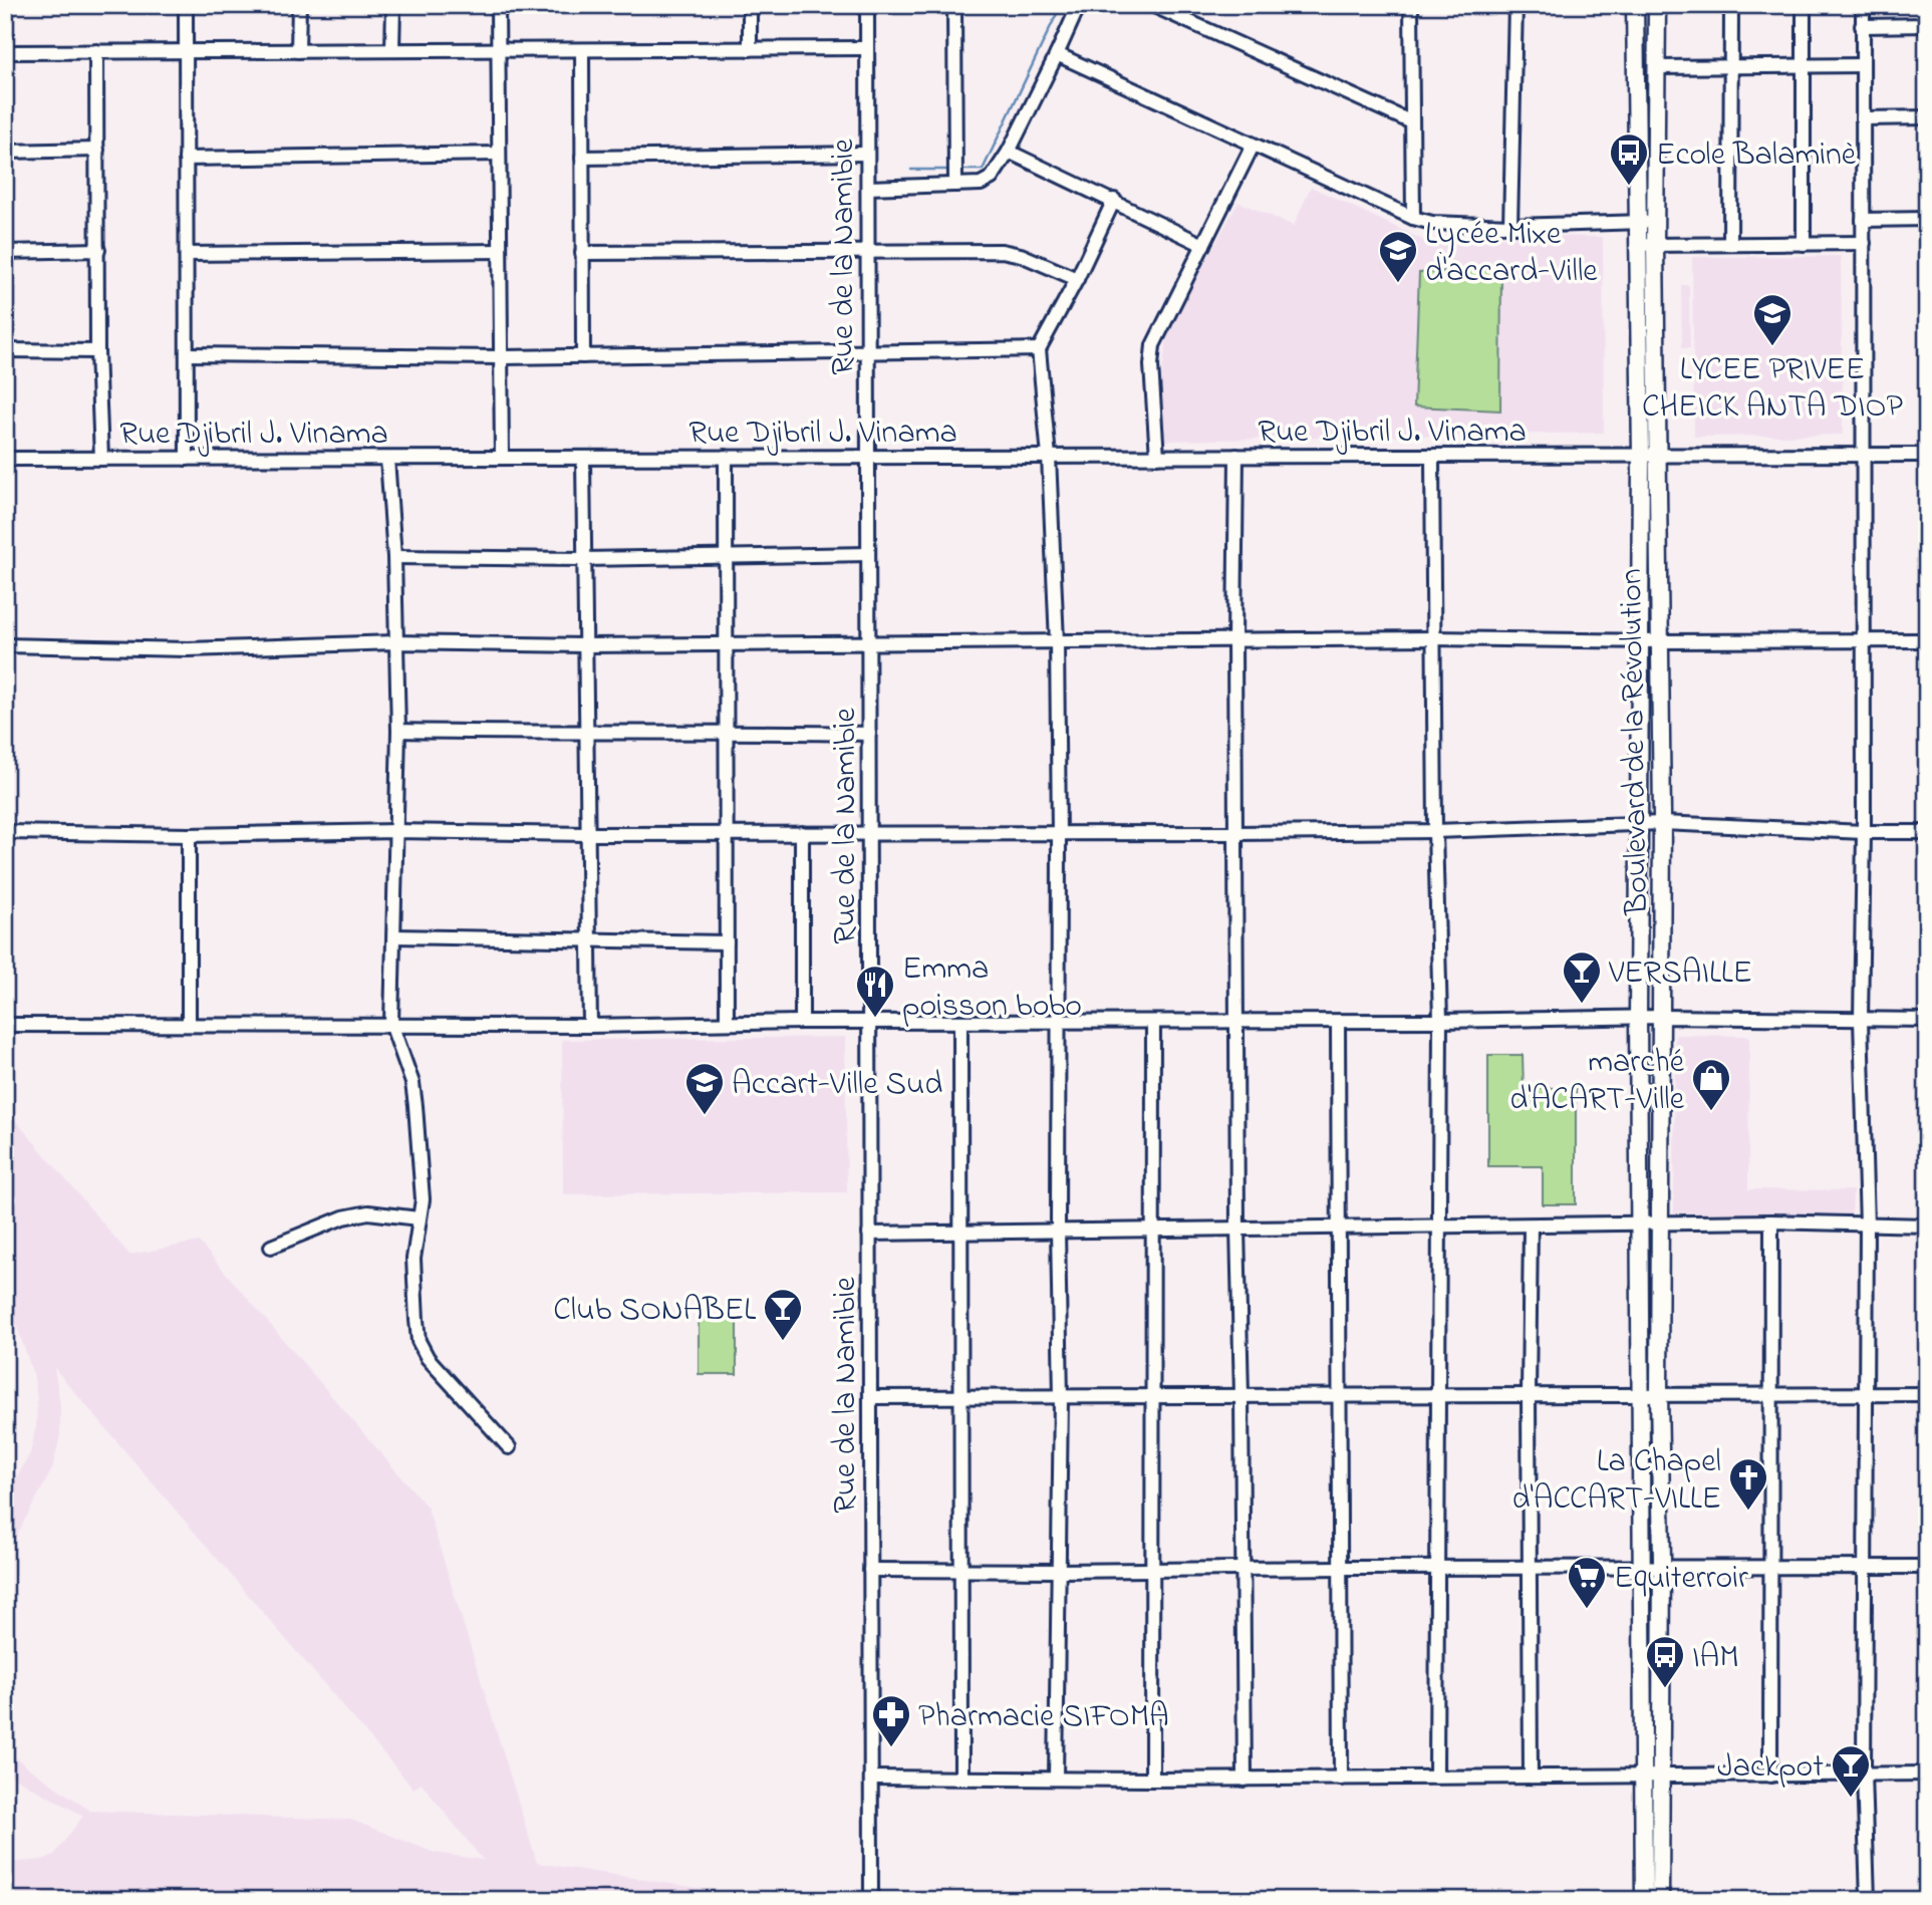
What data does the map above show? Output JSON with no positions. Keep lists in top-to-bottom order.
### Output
{
  "streets": {
    "main road": ["Boulevard de la Révolution"],
    "street": ["Rue de la Namibie", "Rue Djibril J. Vinama"]
  },
  "crossings": [
    ["Rue de la Namibie", "Rue Djibril J. Vinama"],
    ["Rue Djibril J. Vinama", "Boulevard de la Révolution"]
  ],
  "places": {
    "bus stop": ["Ecole Balaminè", "IAM"],
    "school or university": ["Lycée Mixe d'accard-Ville", "LYCEE PRIVEE CHEICK ANTA DIOP", "Accart-Ville Sud"],
    "bar": ["VERSAILLE", "Club SONABEL", "Jackpot"],
    "restaurant": ["Emma poisson bobo"],
    "shop": ["marché d'ACART-Ville"],
    "church": ["La Chapel d'ACCART-VILLE"],
    "supermarket": ["Equiterroir"],
    "pharmacy": ["Pharmacie SIFOMA"]
  }
}
